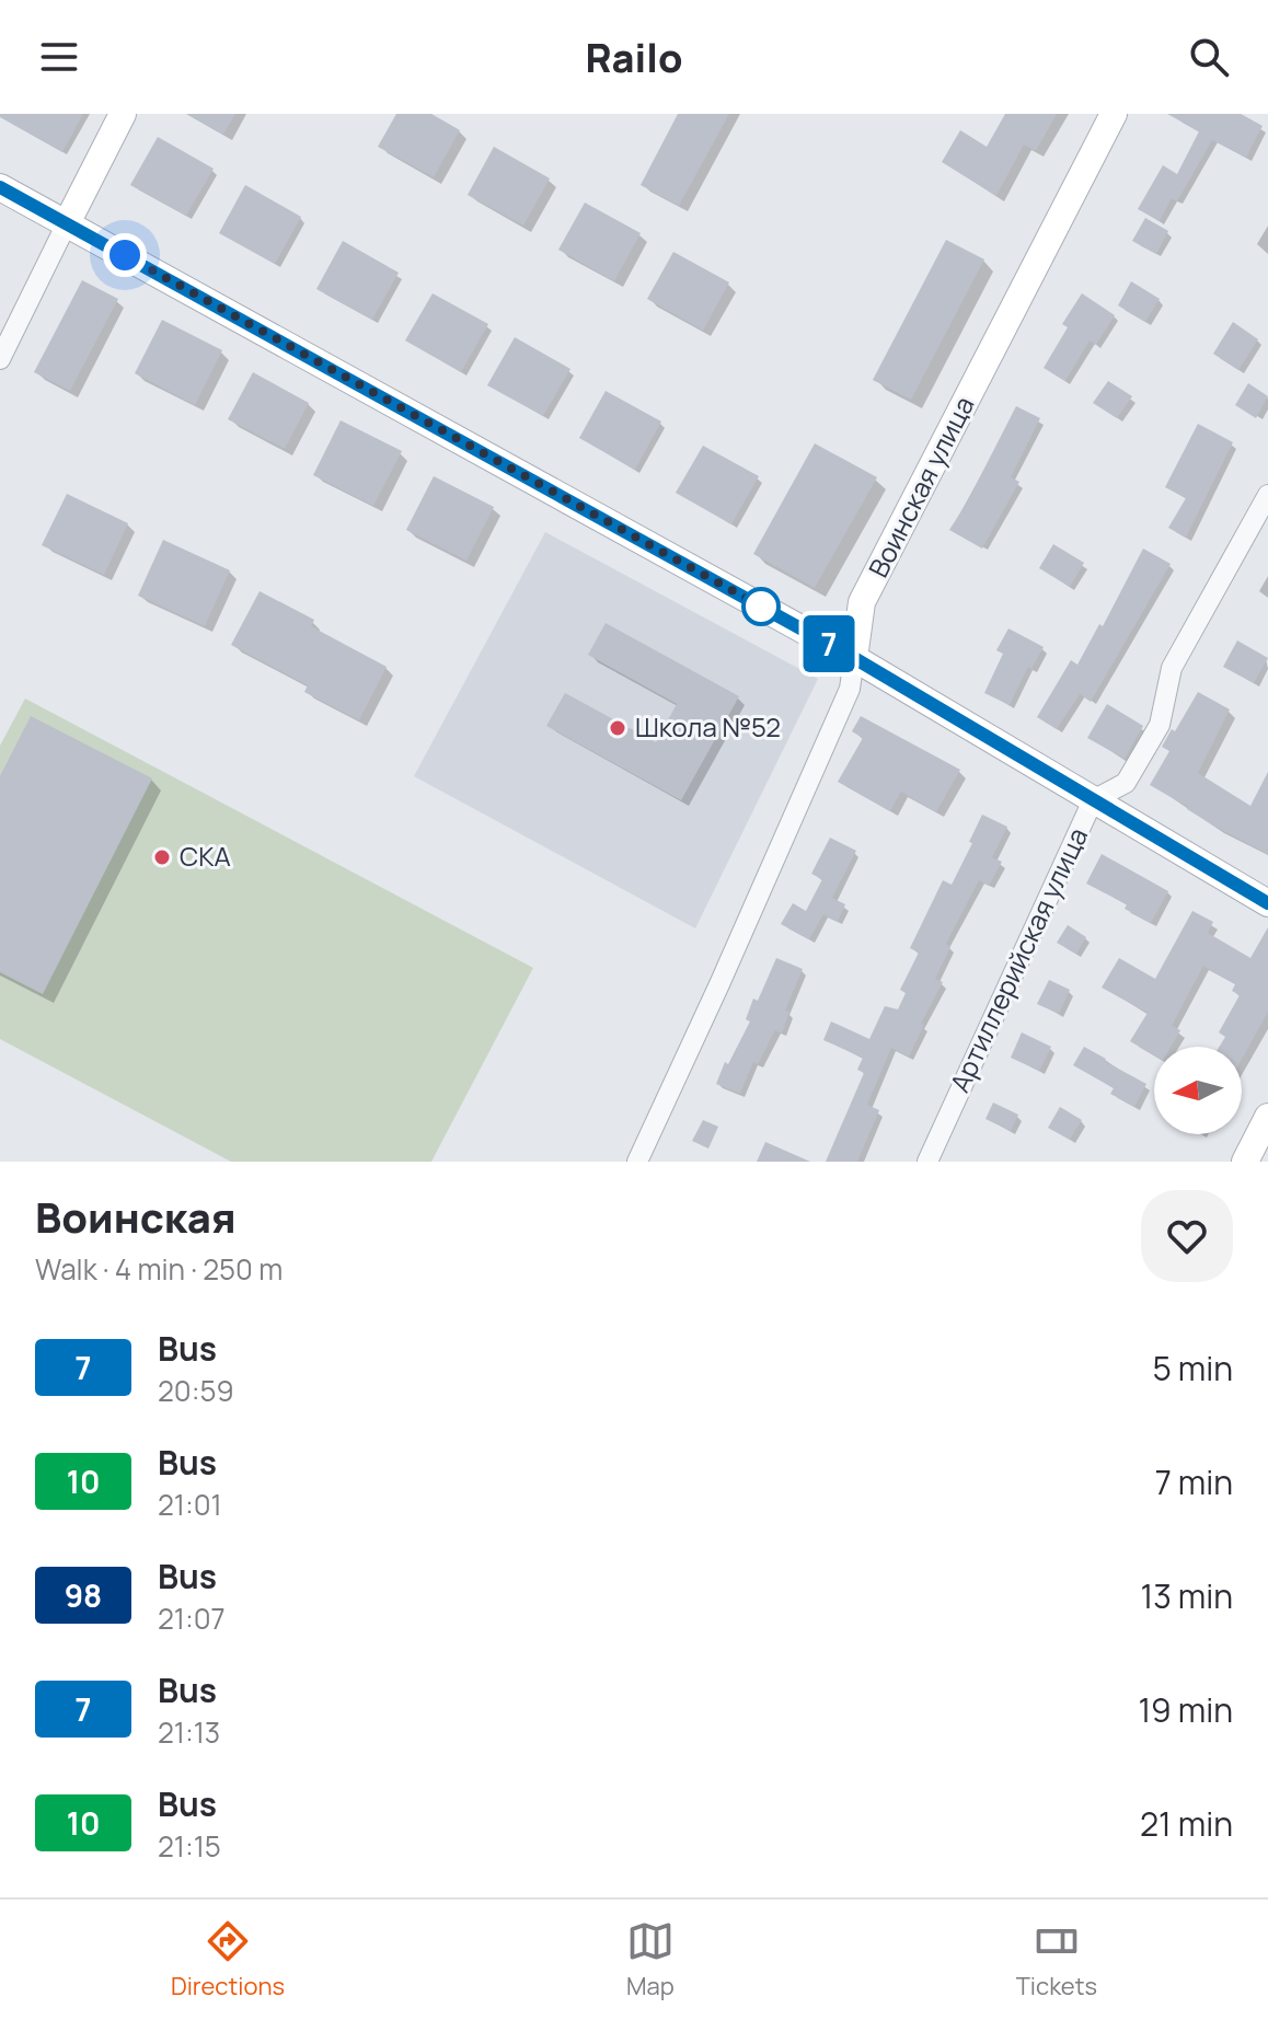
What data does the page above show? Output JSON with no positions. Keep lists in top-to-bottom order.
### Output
{
  "streets": {
    "main road": ["Воинская улица"],
    "street": ["Артиллерийская улица"]
  },
  "places": ["Школа №52", "СКА"],
  "lines": ["bus line 7"],
  "north": "left",
  "page": {
    "header": "Railo",
    "on_map": "7",
    "heading": ["Воинская", "Walk · 4 min · 250 m"],
    "list": [
      {
        "mark": "7",
        "name": "Bus",
        "note": "20:59",
        "value": "5 min"
      },
      {
        "mark": "10",
        "name": "Bus",
        "note": "21:01",
        "value": "7 min"
      },
      {
        "mark": "98",
        "name": "Bus",
        "note": "21:07",
        "value": "13 min"
      },
      {
        "mark": "7",
        "name": "Bus",
        "note": "21:13",
        "value": "19 min"
      },
      {
        "mark": "10",
        "name": "Bus",
        "note": "21:15",
        "value": "21 min"
      }
    ],
    "tabs": ["Directions", "Map", "Tickets"]
  }
}
